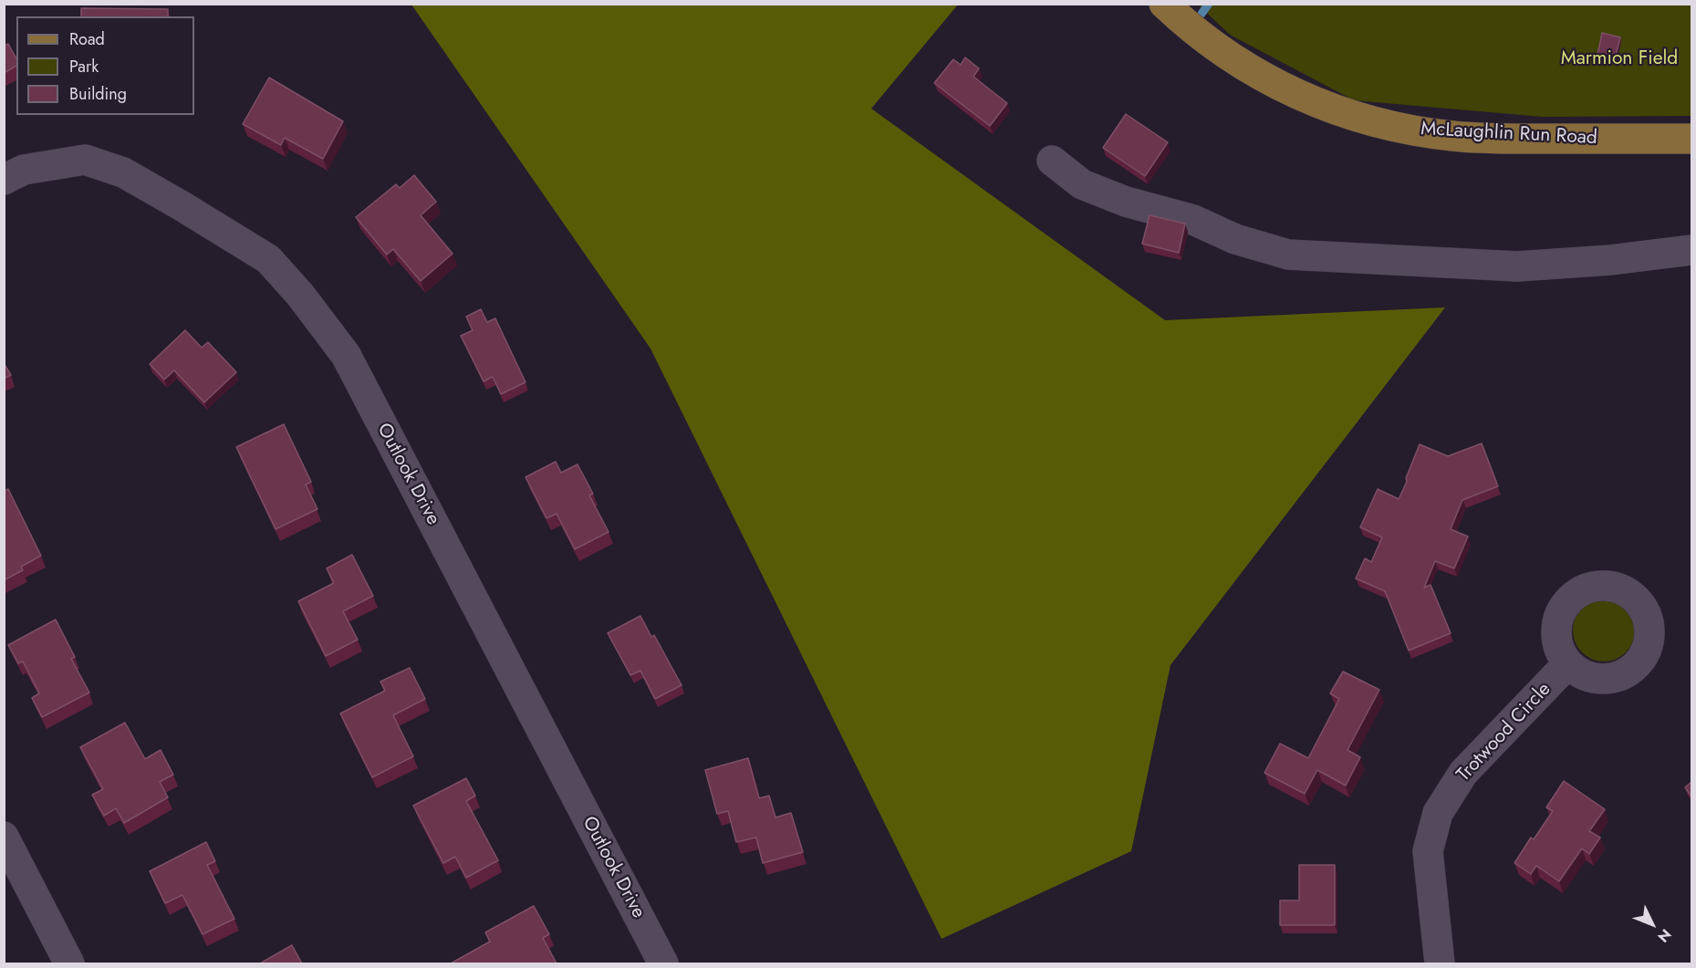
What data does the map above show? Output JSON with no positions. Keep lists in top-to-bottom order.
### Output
{
  "streets": {
    "main road": ["McLaughlin Run Road"],
    "street": ["Outlook Drive", "Trotwood Circle"]
  },
  "parks": ["Marmion Field"],
  "legend": ["Road", "Park", "Building"],
  "north": "bottom right"
}
